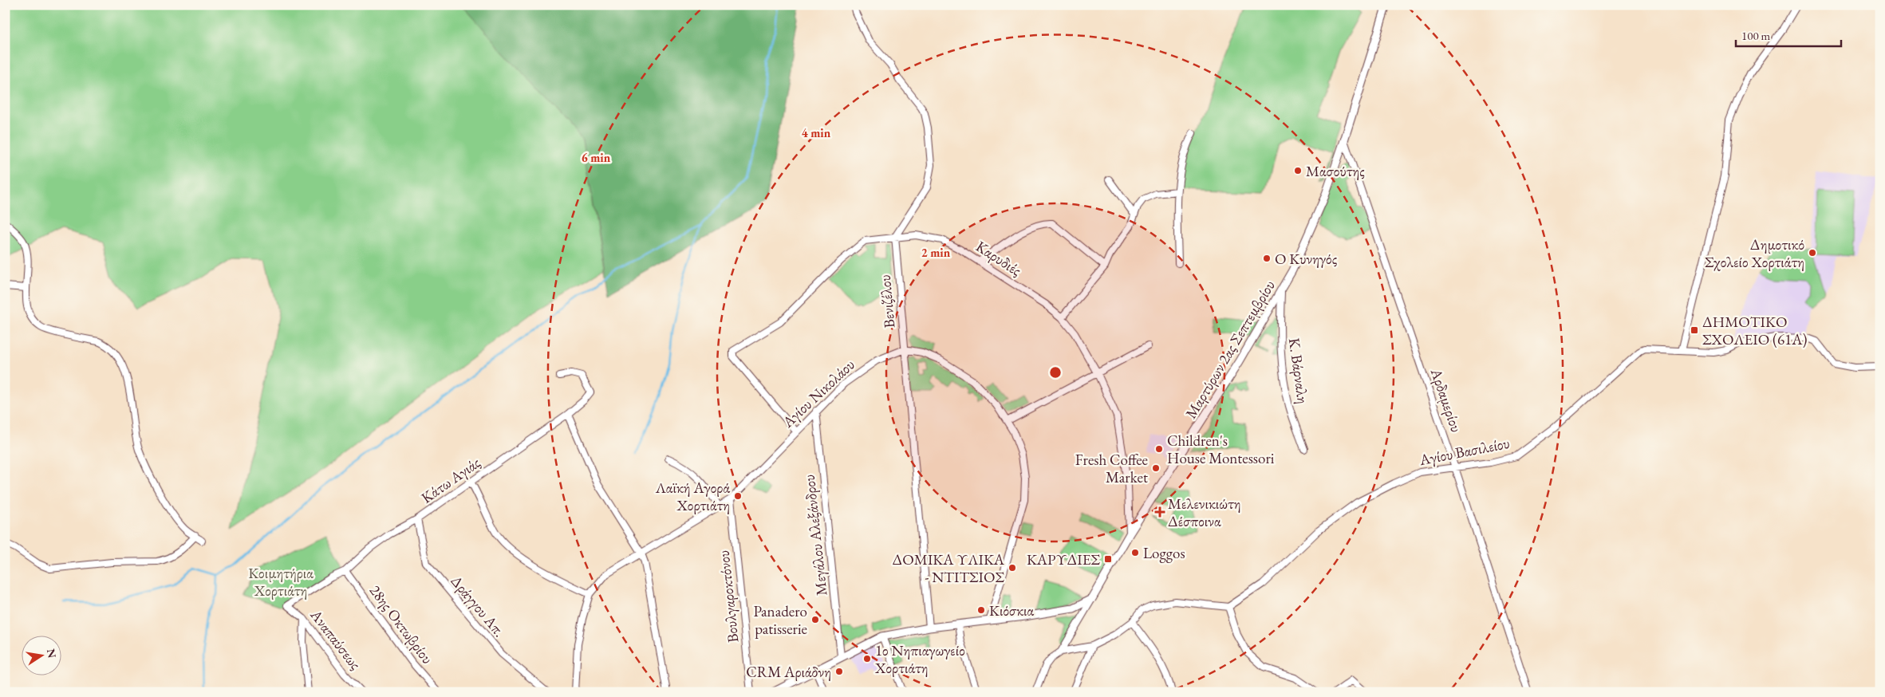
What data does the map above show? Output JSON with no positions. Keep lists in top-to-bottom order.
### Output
{
  "streets": {
    "street": [
      "Καρυδιές",
      "Βενιζέλου",
      "Μαρτύρων 2ας Σεπτεμβρίου",
      "Κ. Βάρναλη",
      "Αγίου Νικολάου",
      "Αρδαμερίου",
      "Αγίου Βασιλείου",
      "Κάτω Αγιάς",
      "Μεγάλου Αλεξάνδρου",
      "Βουλγαροκτόνου",
      "Δράγγου Απ.",
      "28ης Οκτωβρίου",
      "Αναπαύσεως"
    ]
  },
  "crossings": [
    ["Καρυδιές", "Βενιζέλου"],
    ["Καρυδιές", "Μαρτύρων 2ας Σεπτεμβρίου"],
    ["Καρυδιές", "Αγίου Νικολάου"],
    ["Βενιζέλου", "Αγίου Νικολάου"],
    ["Μαρτύρων 2ας Σεπτεμβρίου", "Κ. Βάρναλη"],
    ["Μαρτύρων 2ας Σεπτεμβρίου", "Αρδαμερίου"],
    ["Αγίου Νικολάου", "Μεγάλου Αλεξάνδρου"],
    ["Αγίου Νικολάου", "Βουλγαροκτόνου"],
    ["Αρδαμερίου", "Αγίου Βασιλείου"],
    ["Κάτω Αγιάς", "Δράγγου Απ."],
    ["Κάτω Αγιάς", "28ης Οκτωβρίου"],
    ["Κάτω Αγιάς", "Αναπαύσεως"]
  ],
  "parks": ["Κοιμητήρια Χορτιάτη"],
  "places": {
    "other": [
      "Μασούτης",
      "Δημοτικό Σχολείο Χορτιάτη",
      "Ο Κυνηγός",
      "Children's House Montessori",
      "Fresh Coffee Market",
      "Λαϊκή Αγορά Χορτιάτη",
      "Loggos",
      "ΔΟΜΙΚΑ ΥΛΙΚΑ - ΝΤΙΤΣΙΟΣ",
      "Κιόσκια",
      "Panadero patisserie",
      "1ο Νηπιαγωγείο Χορτιάτη",
      "CRM Αριάδνη"
    ],
    "transit": ["ΔΗΜΟΤΙΚΟ ΣΧΟΛΕΙΟ (61Α)", "ΚΑΡΥΔΙΕΣ"],
    "health": ["Μελενικιώτη Δέσποινα"]
  },
  "scale_bar": "100 m",
  "north": "right",
  "rings": ["4 min", "6 min", "2 min"]
}
